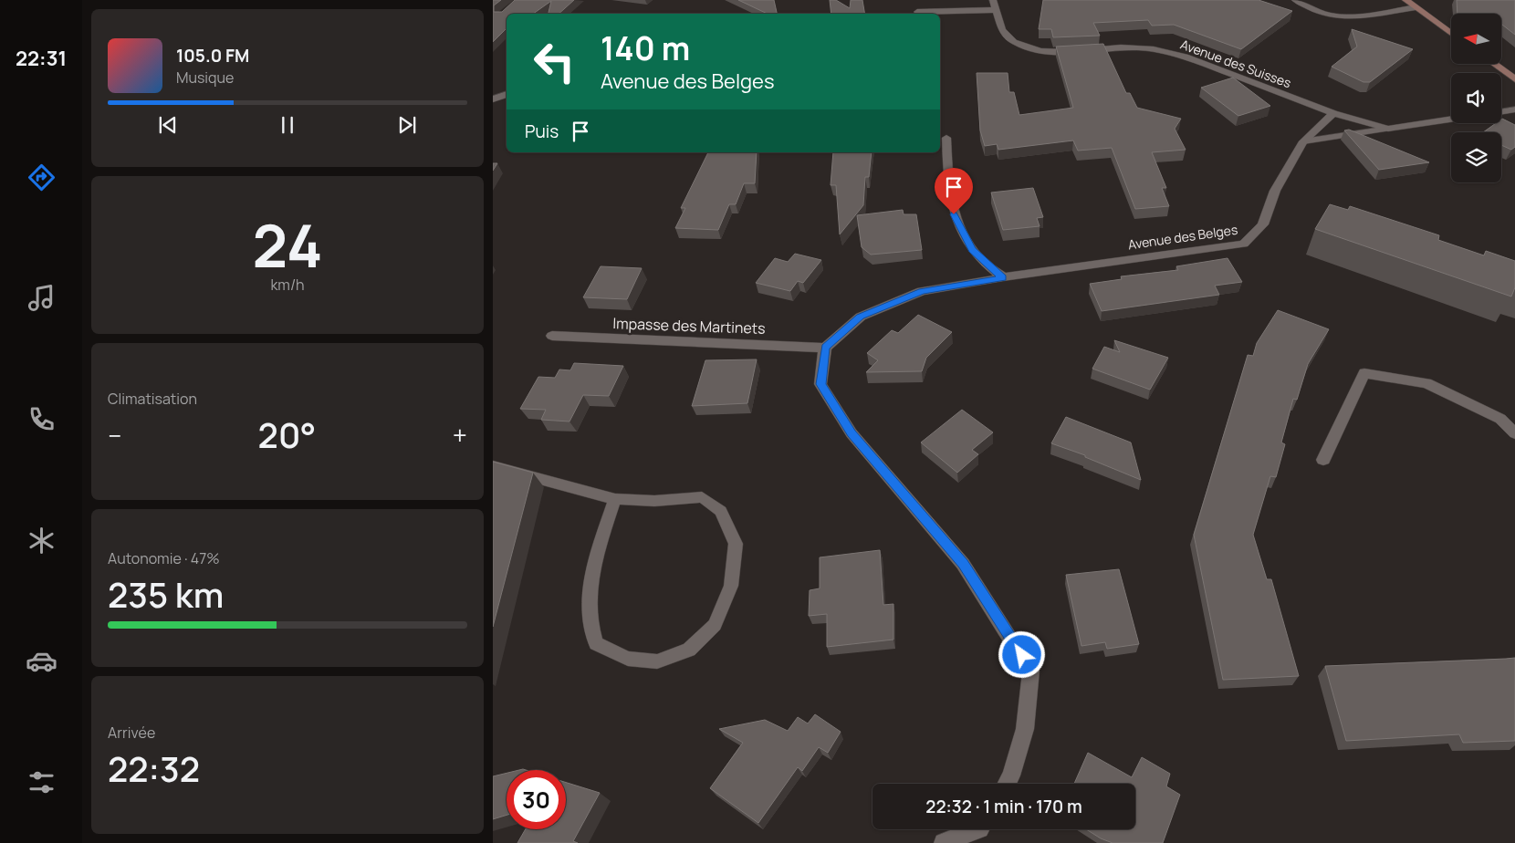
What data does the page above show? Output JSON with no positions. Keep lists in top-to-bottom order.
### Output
{
  "streets": {
    "street": ["Avenue des Suisses", "Avenue des Belges", "Impasse des Martinets"]
  },
  "crossings": [
    ["Avenue des Suisses", "Avenue des Belges"],
    ["Avenue des Belges", "Impasse des Martinets"]
  ],
  "north": "left",
  "page": {
    "tabs": "22:31",
    "turn": ["140 m", "Avenue des Belges"],
    "song": ["105.0 FM", "Musique"],
    "then": "Puis",
    "tile": [
      ["24", "km/h"],
      "Climatisation",
      ["Autonomie · 47%", "235 km"],
      ["Arrivée", "22:32"]
    ],
    "heat": ["−", "20°", "+"],
    "limit": "30",
    "trip": "22:32 · 1 min · 170 m"
  }
}
